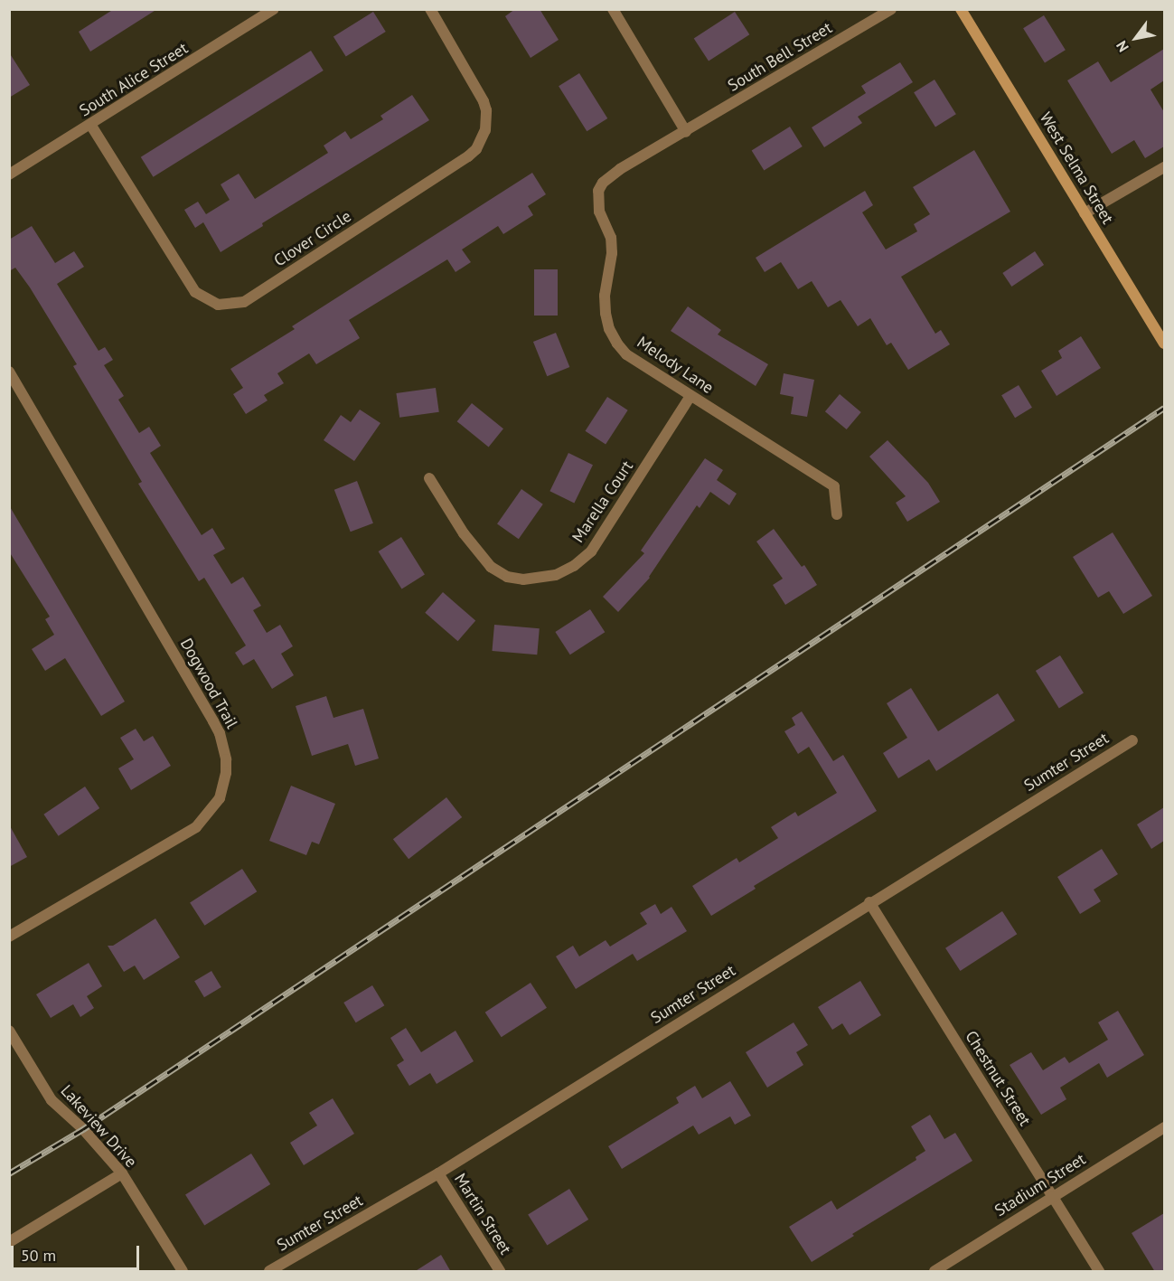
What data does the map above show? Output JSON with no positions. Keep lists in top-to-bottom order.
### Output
{
  "streets": {
    "street": [
      "South Bell Street",
      "South Alice Street",
      "West Selma Street",
      "Clover Circle",
      "Melody Lane",
      "Marella Court",
      "Dogwood Trail",
      "Sumter Street",
      "Chestnut Street",
      "Lakeview Drive",
      "Stadium Street",
      "Martin Street"
    ]
  },
  "crossings": [
    ["South Bell Street", "Melody Lane"],
    ["South Alice Street", "Clover Circle"],
    ["Melody Lane", "Marella Court"],
    ["Sumter Street", "Chestnut Street"],
    ["Sumter Street", "Martin Street"],
    ["Chestnut Street", "Stadium Street"]
  ],
  "scale_bar": "50 m",
  "north": "bottom left"
}
